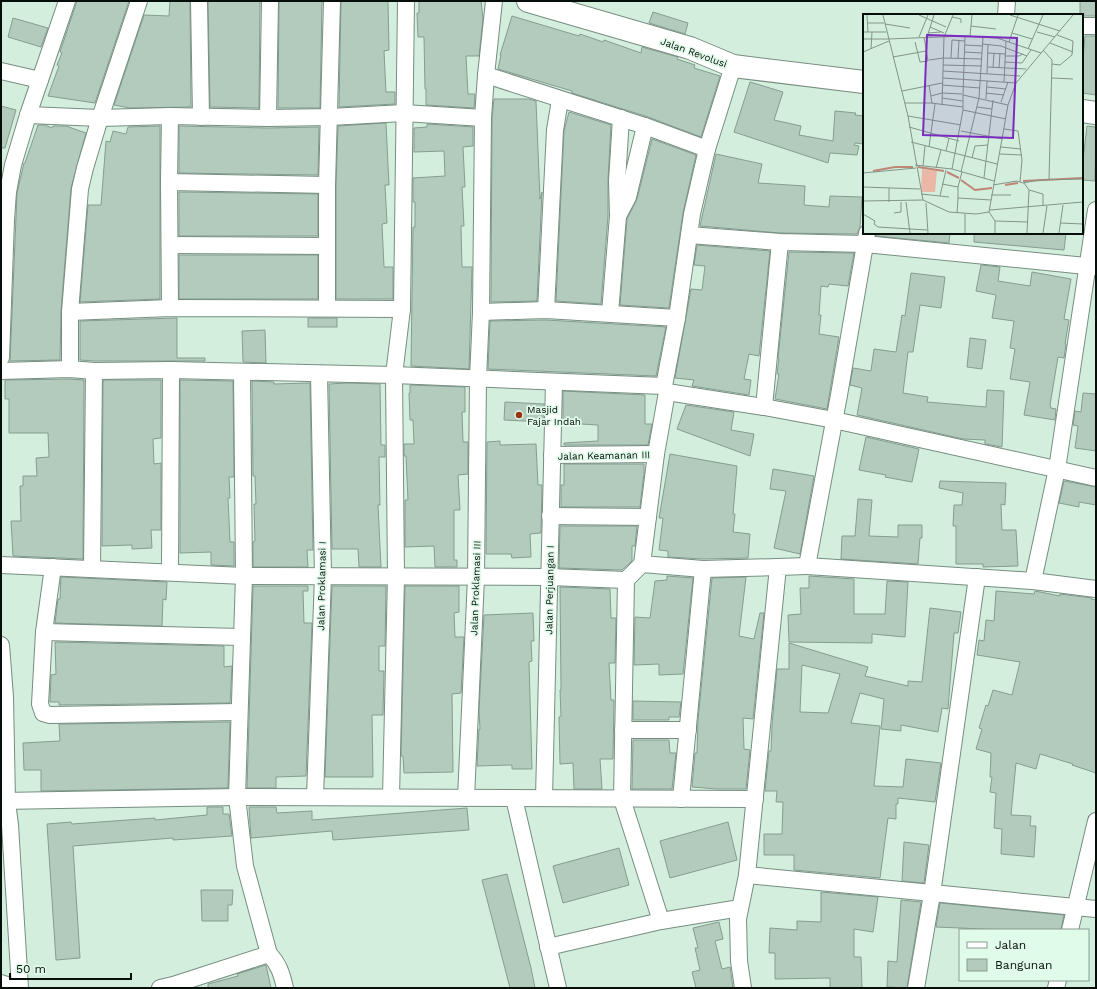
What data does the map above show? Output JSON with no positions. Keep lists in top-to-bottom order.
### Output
{
  "streets": {
    "street": [
      "Jalan Revolusi",
      "Jalan Keamanan III",
      "Jalan Proklamasi I",
      "Jalan Proklamasi III",
      "Jalan Perjuangan I"
    ]
  },
  "crossings": [
    ["Jalan Keamanan III", "Jalan Perjuangan I"]
  ],
  "places": ["Masjid Fajar Indah"],
  "legend": ["Jalan", "Bangunan"],
  "scale_bar": "50 m"
}
